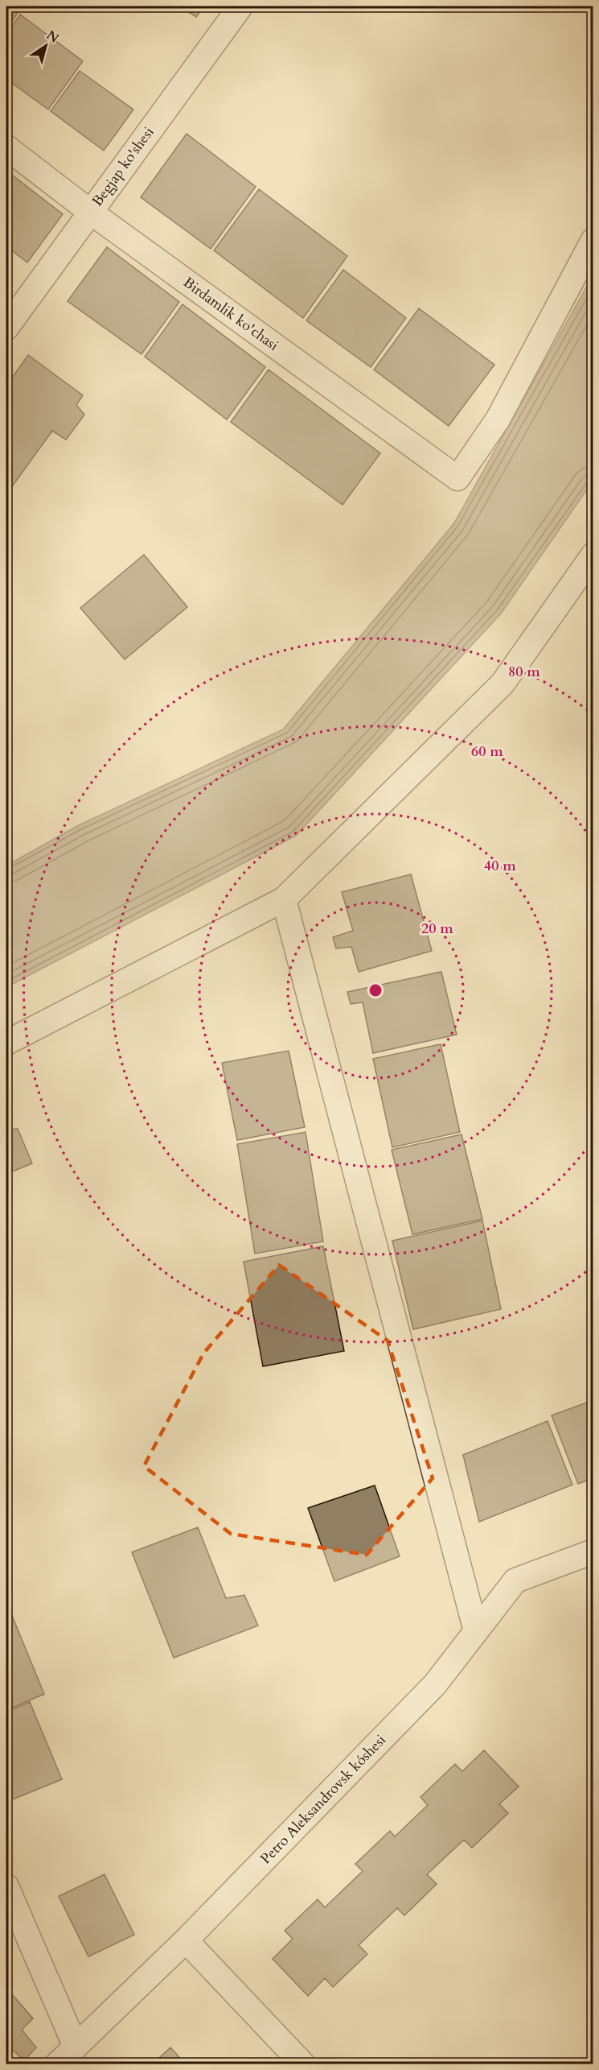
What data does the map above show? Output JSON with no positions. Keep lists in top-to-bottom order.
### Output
{
  "streets": {
    "street": ["Begjap ko'shesi", "Birdamlik ko'chasi", "Petro Aleksandrovsk kóshesi"]
  },
  "crossings": [
    ["Begjap ko'shesi", "Birdamlik ko'chasi"]
  ],
  "north": "top right",
  "rings": [
    "80 m",
    "60 m",
    "40 m",
    "20 m"
  ]
}
